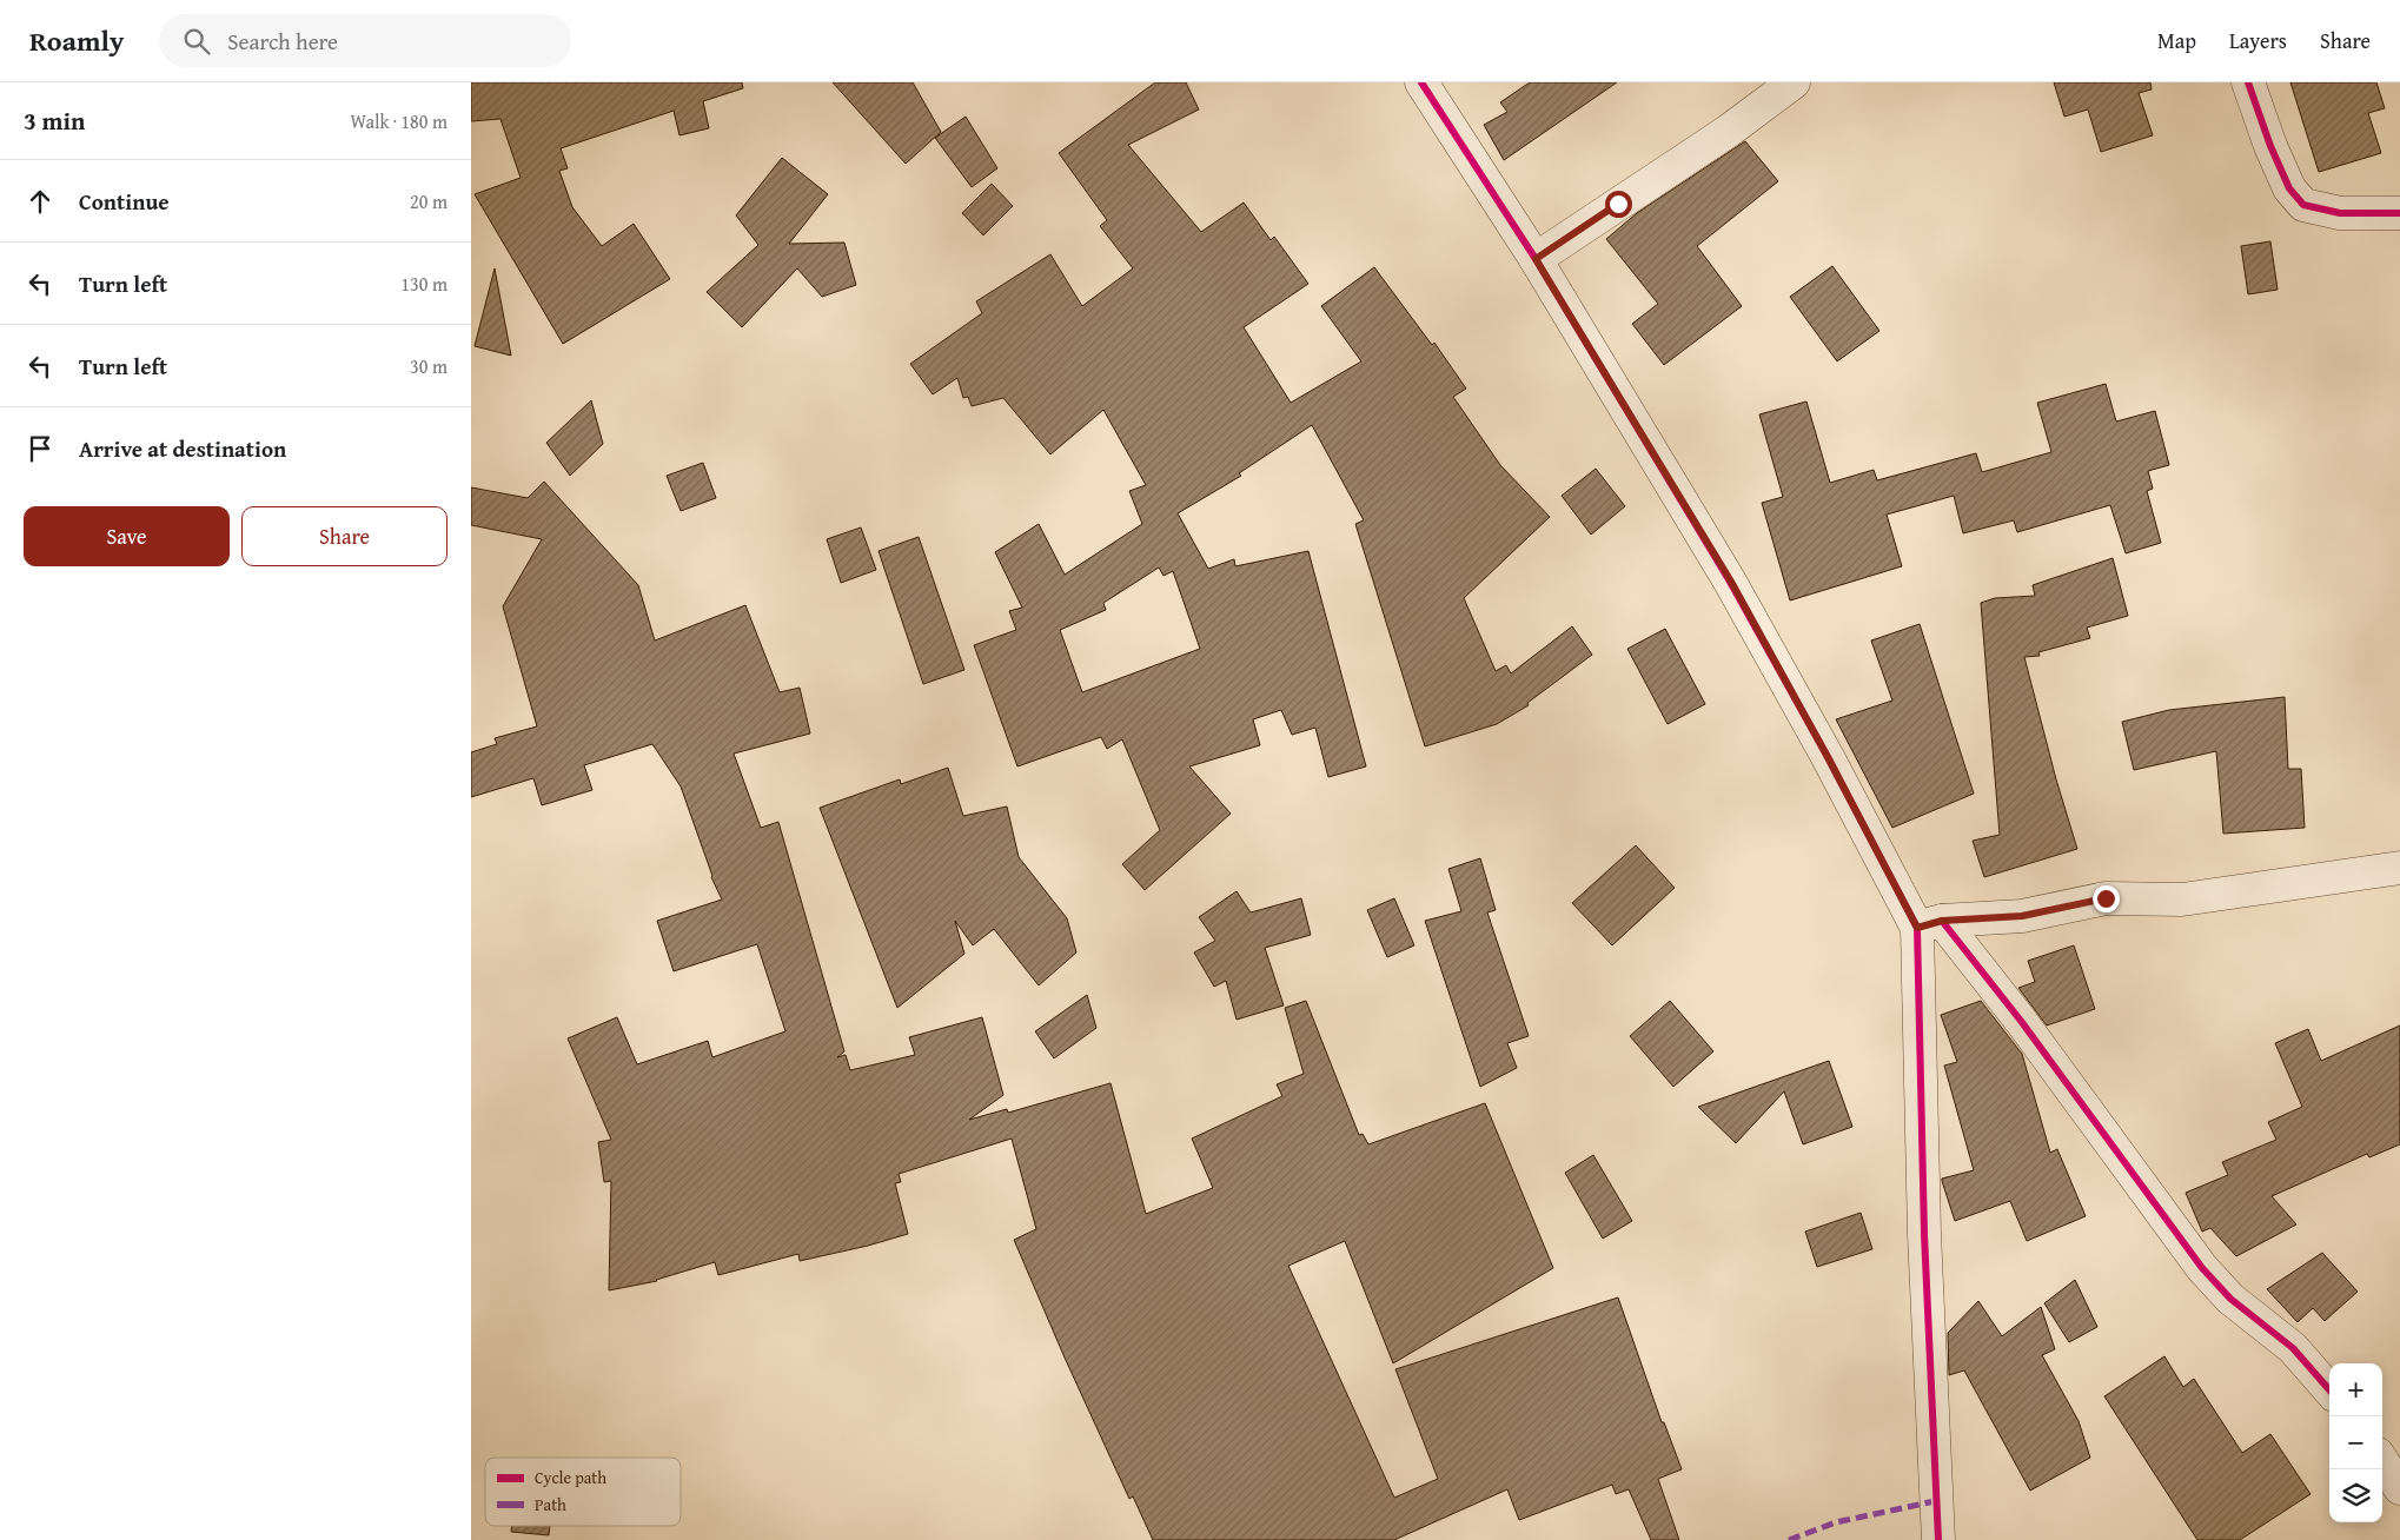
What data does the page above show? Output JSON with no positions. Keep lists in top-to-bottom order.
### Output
{
  "legend": ["Cycle path", "Path"],
  "page": {
    "header": "Roamly",
    "search": "Search here",
    "nav": ["Map", "Layers", "Share"],
    "heading": ["3 min", "Walk · 180 m"],
    "list": [
      ["Continue", "20 m"],
      ["Turn left", "130 m"],
      ["Turn left", "30 m"],
      "Arrive at destination"
    ],
    "buttons": ["Save", "Share"],
    "map_buttons": ["+", "−"]
  }
}
